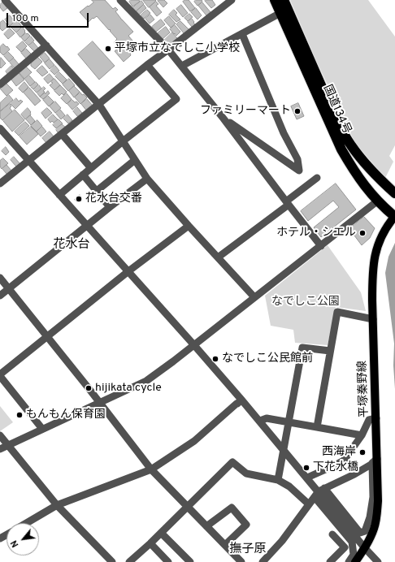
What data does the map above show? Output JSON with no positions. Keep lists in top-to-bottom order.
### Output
{
  "streets": {
    "highway": ["国道134号"],
    "main road": ["平塚秦野線"]
  },
  "crossings": [
    ["国道134号", "平塚秦野線"]
  ],
  "districts": ["花水台", "撫子原"],
  "parks": ["なでしこ公園"],
  "places": [
    "平塚市立なでしこ小学校",
    "ファミリーマート",
    "花水台交番",
    "ホテル・シエル",
    "なでしこ公民館前",
    "hijikata cycle",
    "もんもん保育園",
    "西海岸",
    "下花水橋"
  ],
  "scale_bar": "100 m",
  "north": "bottom left"
}
